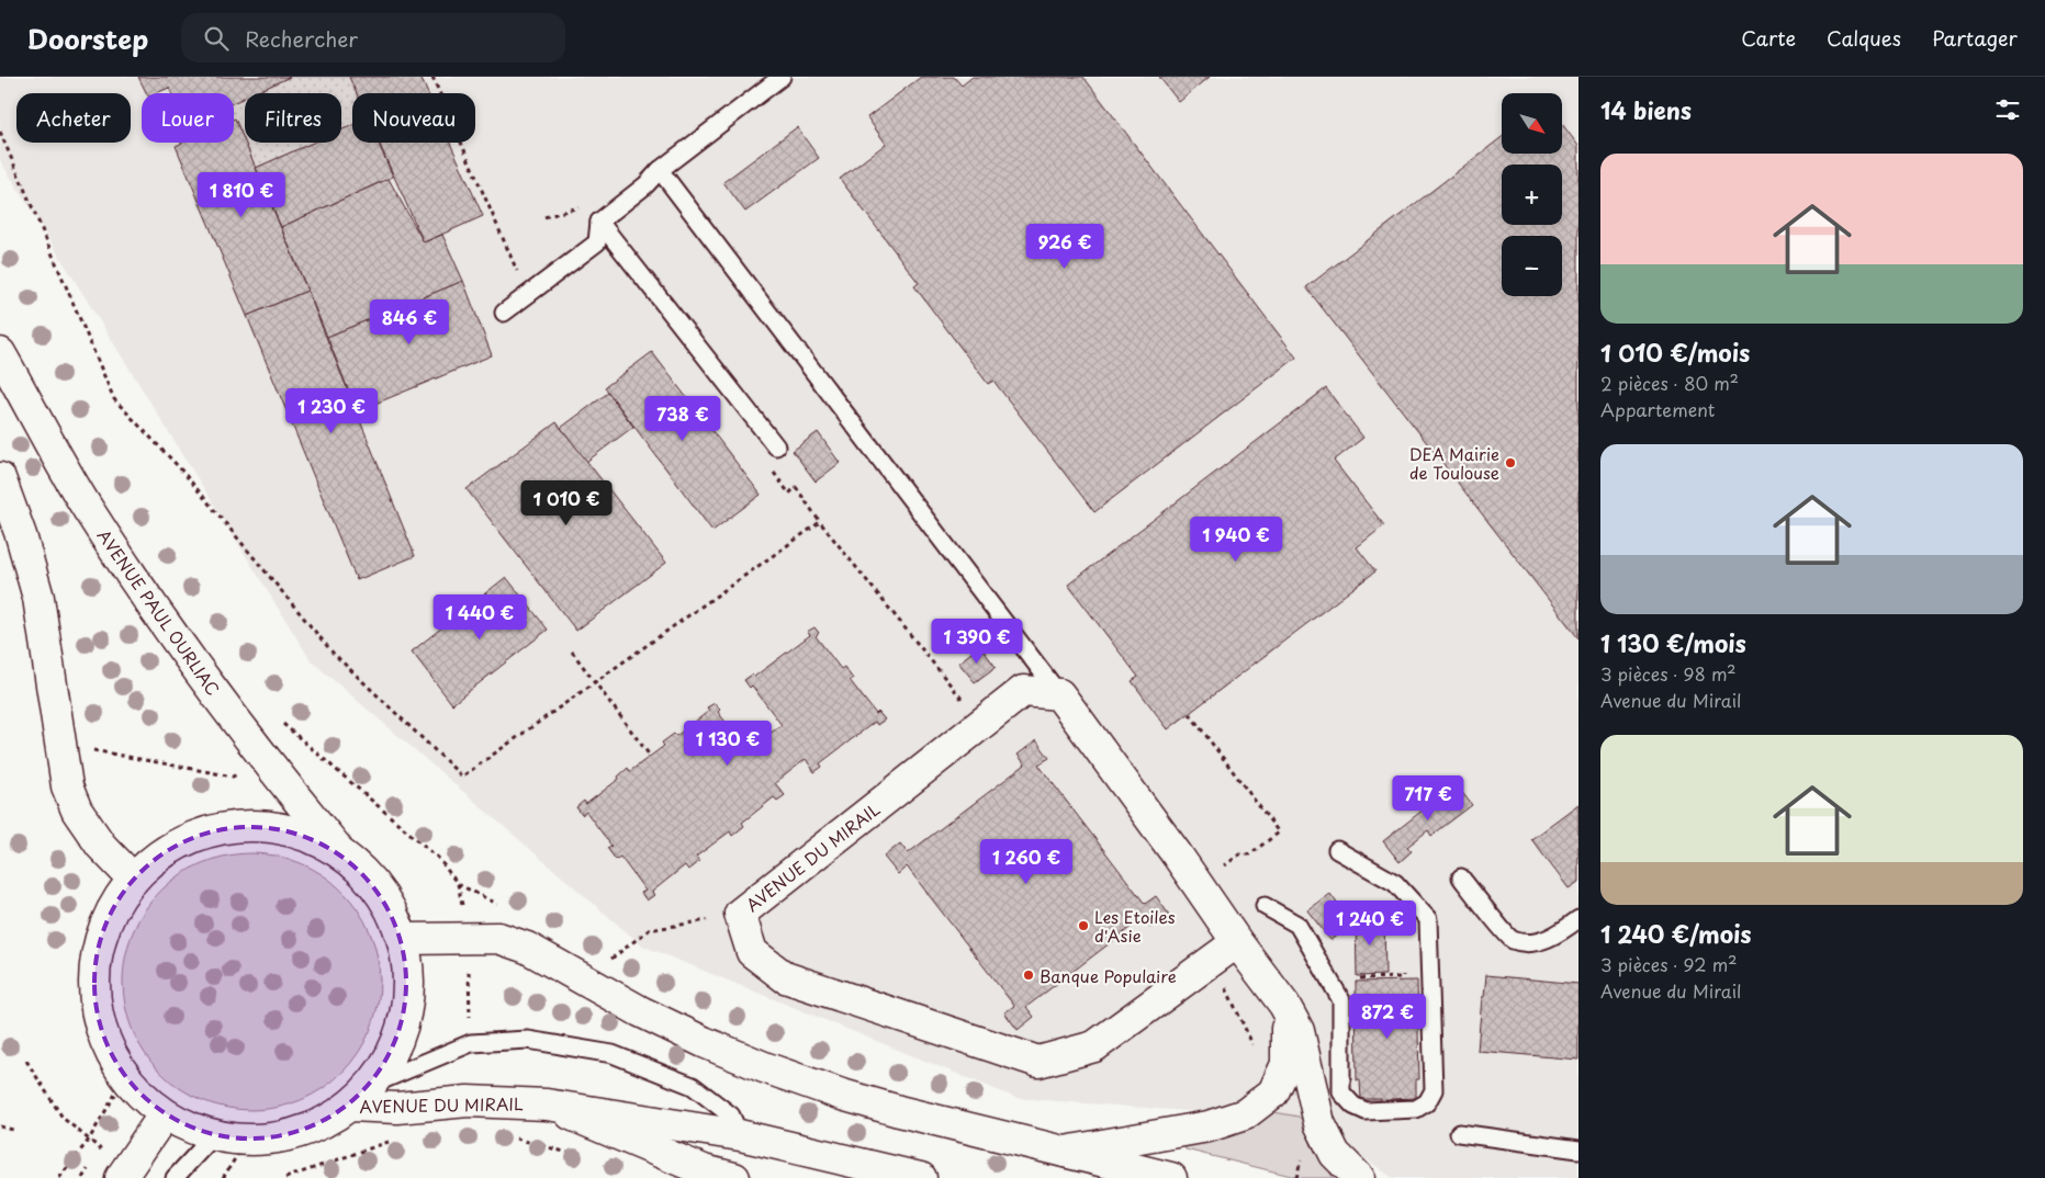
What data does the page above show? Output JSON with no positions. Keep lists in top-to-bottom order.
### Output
{
  "streets": {
    "main road": ["AVENUE PAUL OURLIAC", "AVENUE DU MIRAIL"]
  },
  "places": ["DEA Mairie de Toulouse", "Les Etoiles d'Asie", "Banque Populaire"],
  "north": "bottom right",
  "page": {
    "header": "Doorstep",
    "search": "Rechercher",
    "nav": ["Carte", "Calques", "Partager"],
    "heading": "14 biens",
    "map_buttons": ["+", "−"],
    "chip": [
      "Acheter",
      "Louer",
      "Filtres",
      "Nouveau"
    ],
    "list": [
      {
        "name": "1 010 €/mois",
        "note": "2 pièces · 80 m² · Appartement"
      },
      {
        "name": "1 130 €/mois",
        "note": "3 pièces · 98 m² · Avenue du Mirail"
      },
      {
        "name": "1 240 €/mois",
        "note": "3 pièces · 92 m² · Avenue du Mirail"
      }
    ],
    "price": [
      "1 810 €",
      "926 €",
      "846 €",
      "1 230 €",
      "738 €",
      "1 010 €",
      "1 940 €",
      "1 440 €",
      "1 390 €",
      "1 130 €",
      "717 €",
      "1 260 €",
      "1 240 €",
      "872 €"
    ]
  }
}
